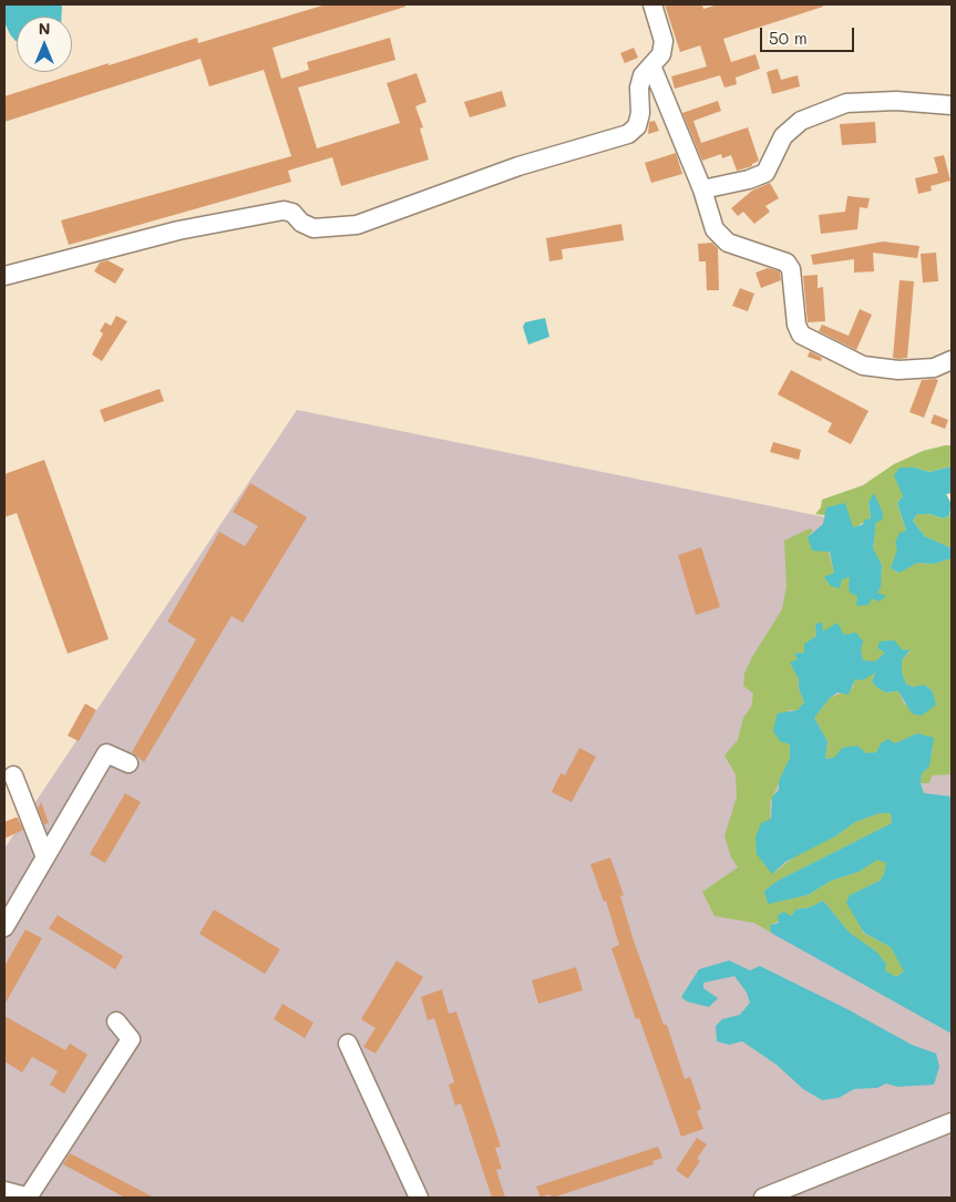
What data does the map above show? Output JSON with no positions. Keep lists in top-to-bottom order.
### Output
{
  "scale_bar": "50 m",
  "north": "top"
}
